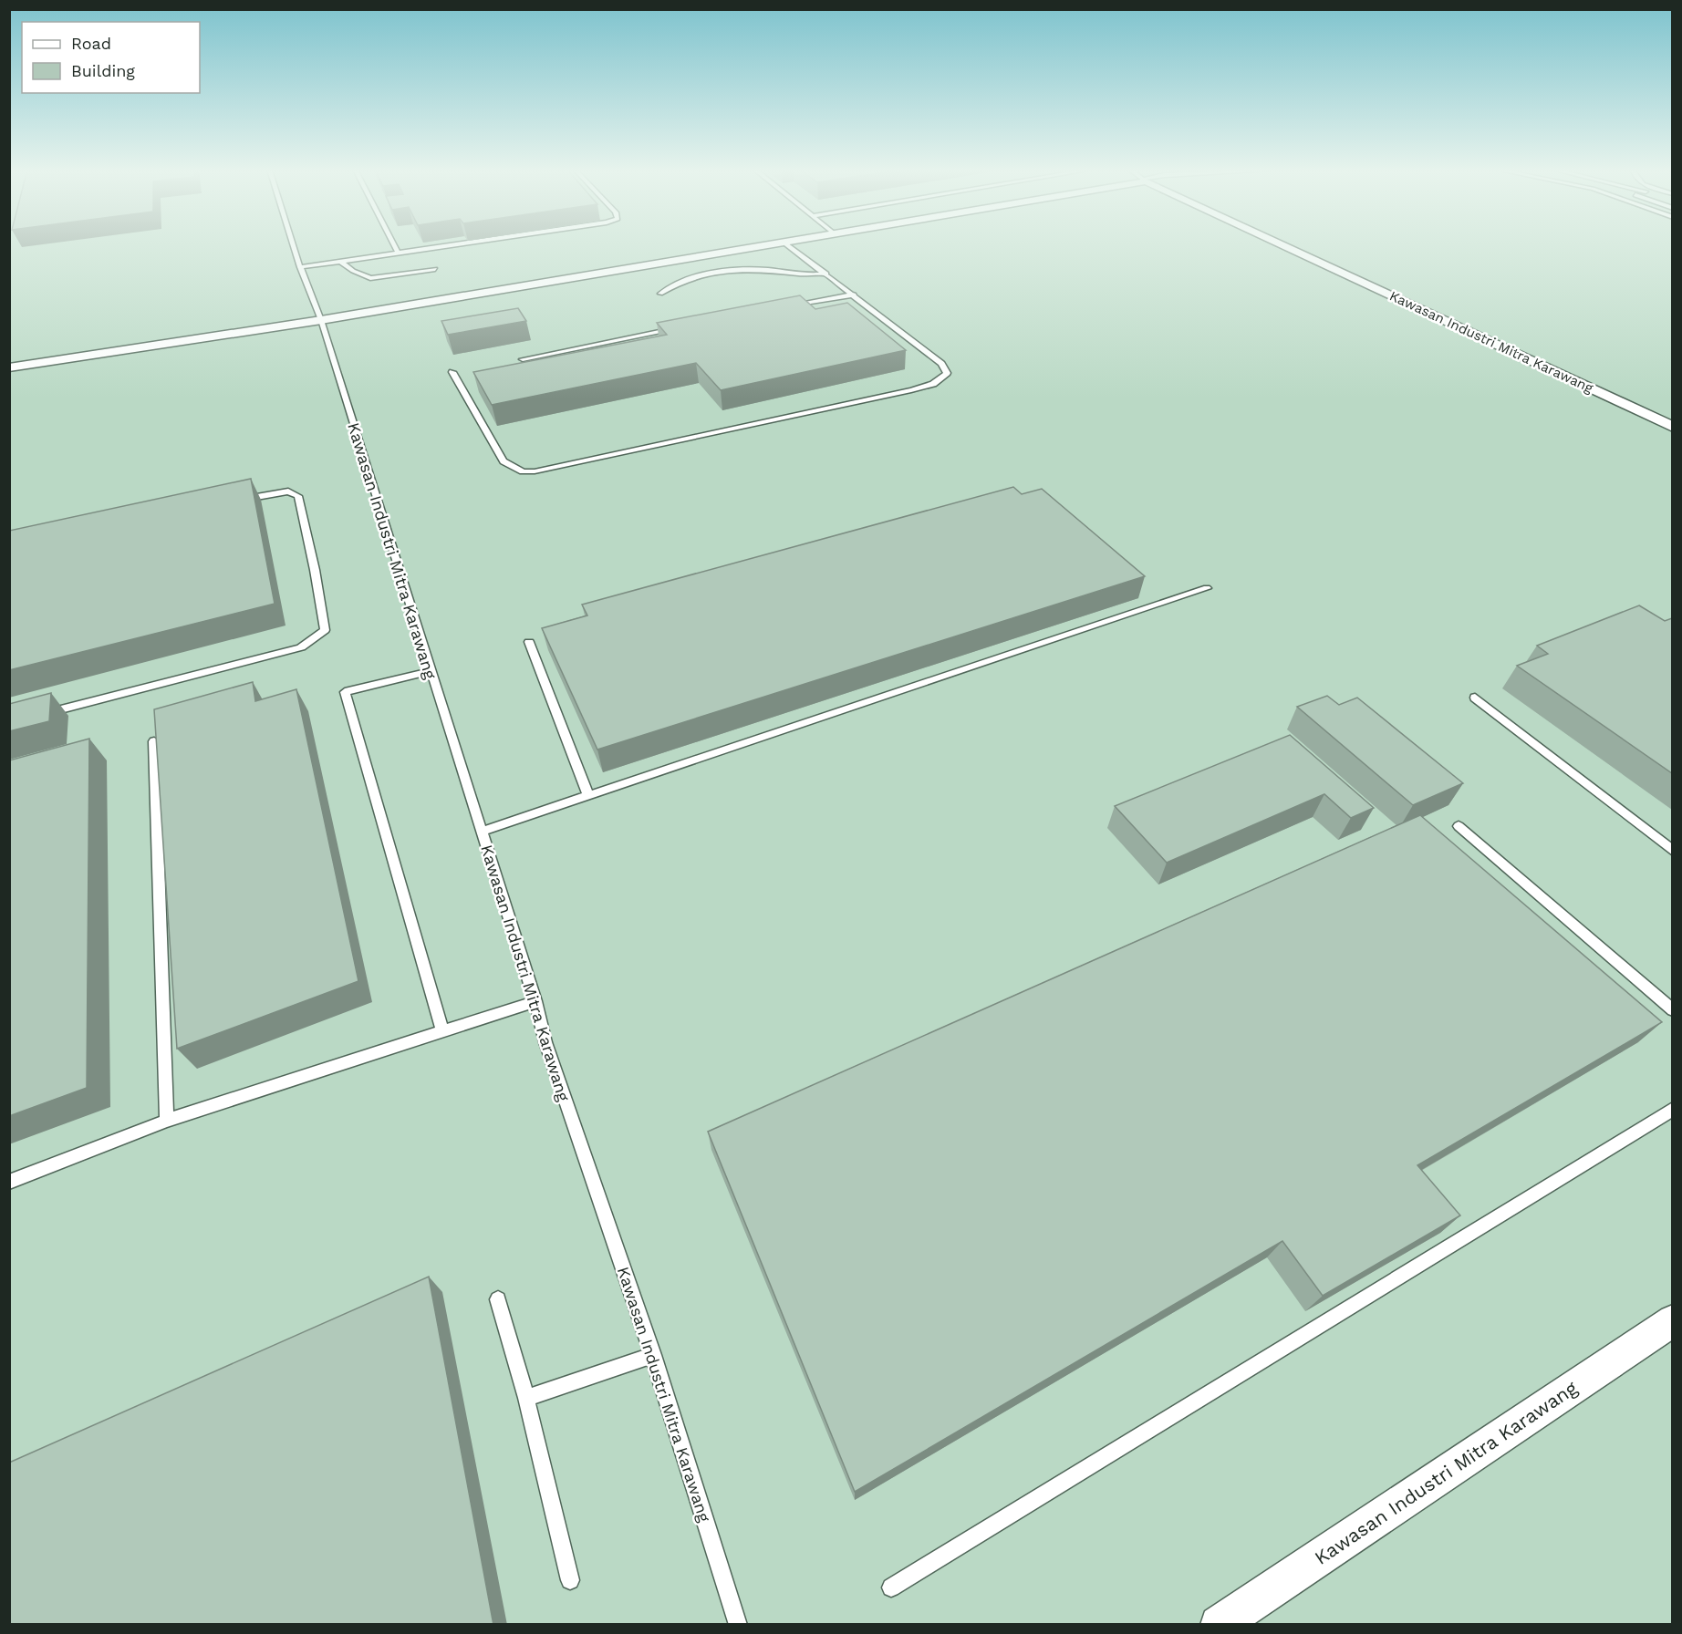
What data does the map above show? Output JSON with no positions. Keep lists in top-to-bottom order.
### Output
{
  "streets": {
    "street": ["Kawasan Industri Mitra Karawang"]
  },
  "legend": ["Road", "Building"]
}
